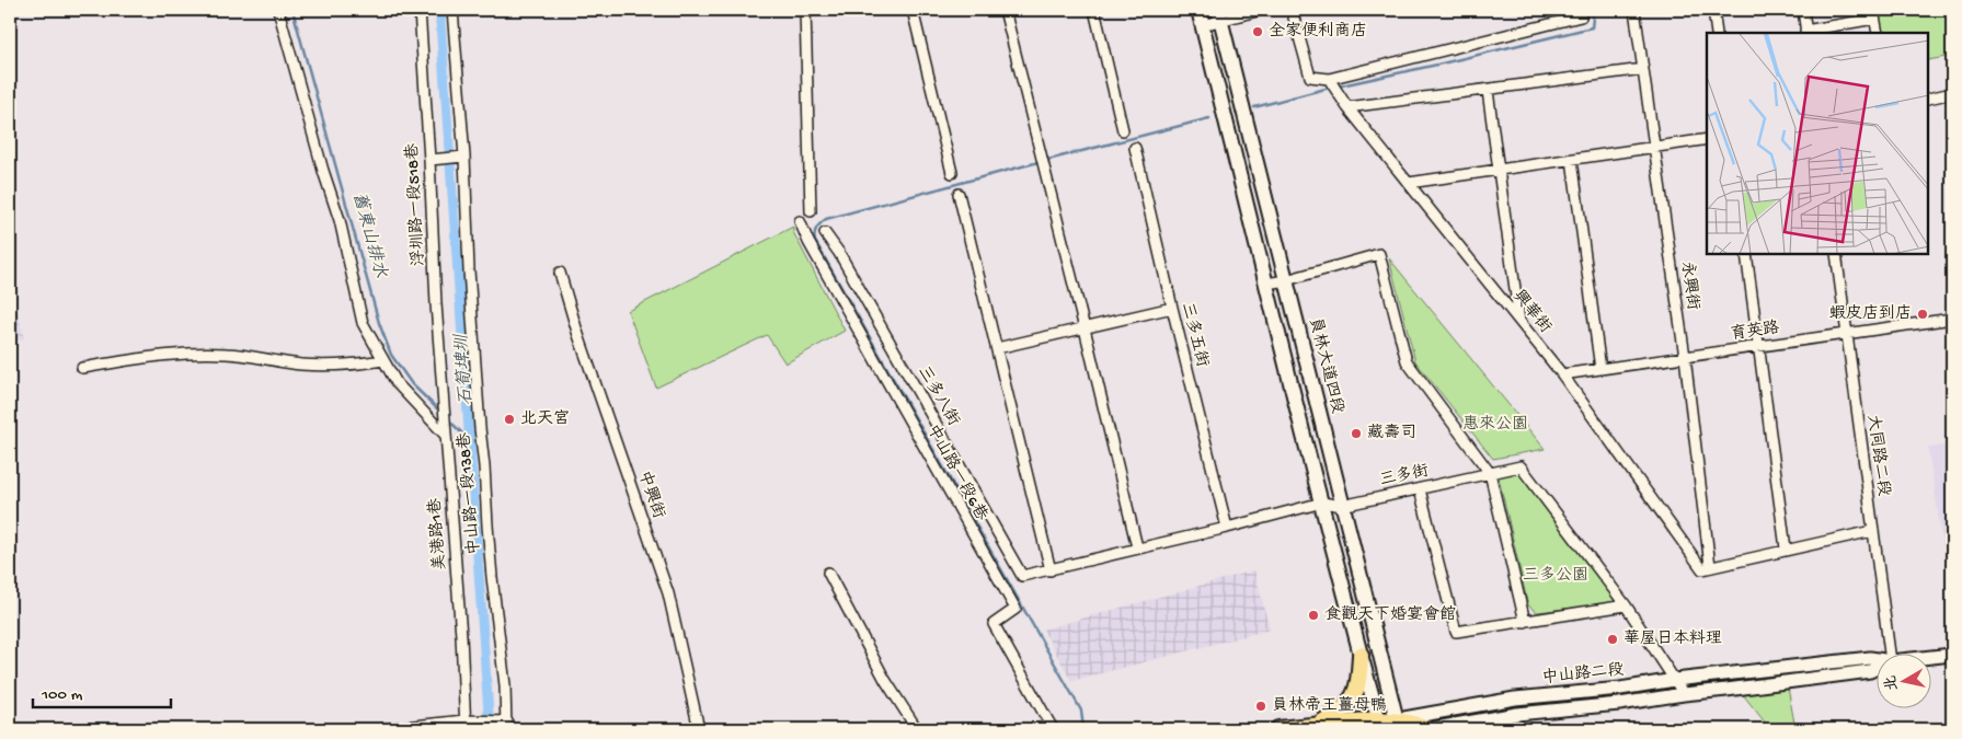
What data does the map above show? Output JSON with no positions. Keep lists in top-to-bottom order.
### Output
{
  "streets": {
    "main road": ["員林大道四段", "中山路二段"],
    "street": [
      "浮圳路一段518巷",
      "永興街",
      "興華街",
      "育英路",
      "三多五街",
      "三多八街",
      "大同路二段",
      "中山路一段6巷",
      "三多街",
      "中山路一段138巷",
      "中興街",
      "美港路1巷"
    ]
  },
  "crossings": [
    ["浮圳路一段518巷", "美港路1巷"],
    ["永興街", "興華街"],
    ["永興街", "育英路"],
    ["興華街", "育英路"],
    ["育英路", "大同路二段"],
    ["三多五街", "三多街"],
    ["員林大道四段", "三多街"],
    ["員林大道四段", "中山路二段"],
    ["三多八街", "三多街"],
    ["三多街", "中山路二段"]
  ],
  "water": ["舊東山排水", "石筍埤圳"],
  "parks": ["惠來公園", "三多公園"],
  "places": [
    "全家便利商店",
    "蝦皮店到店",
    "北天宮",
    "藏壽司",
    "食觀天下婚宴會館",
    "華屋日本料理",
    "員林帝王薑母鴨"
  ],
  "scale_bar": "100 m",
  "north": "left"
}
